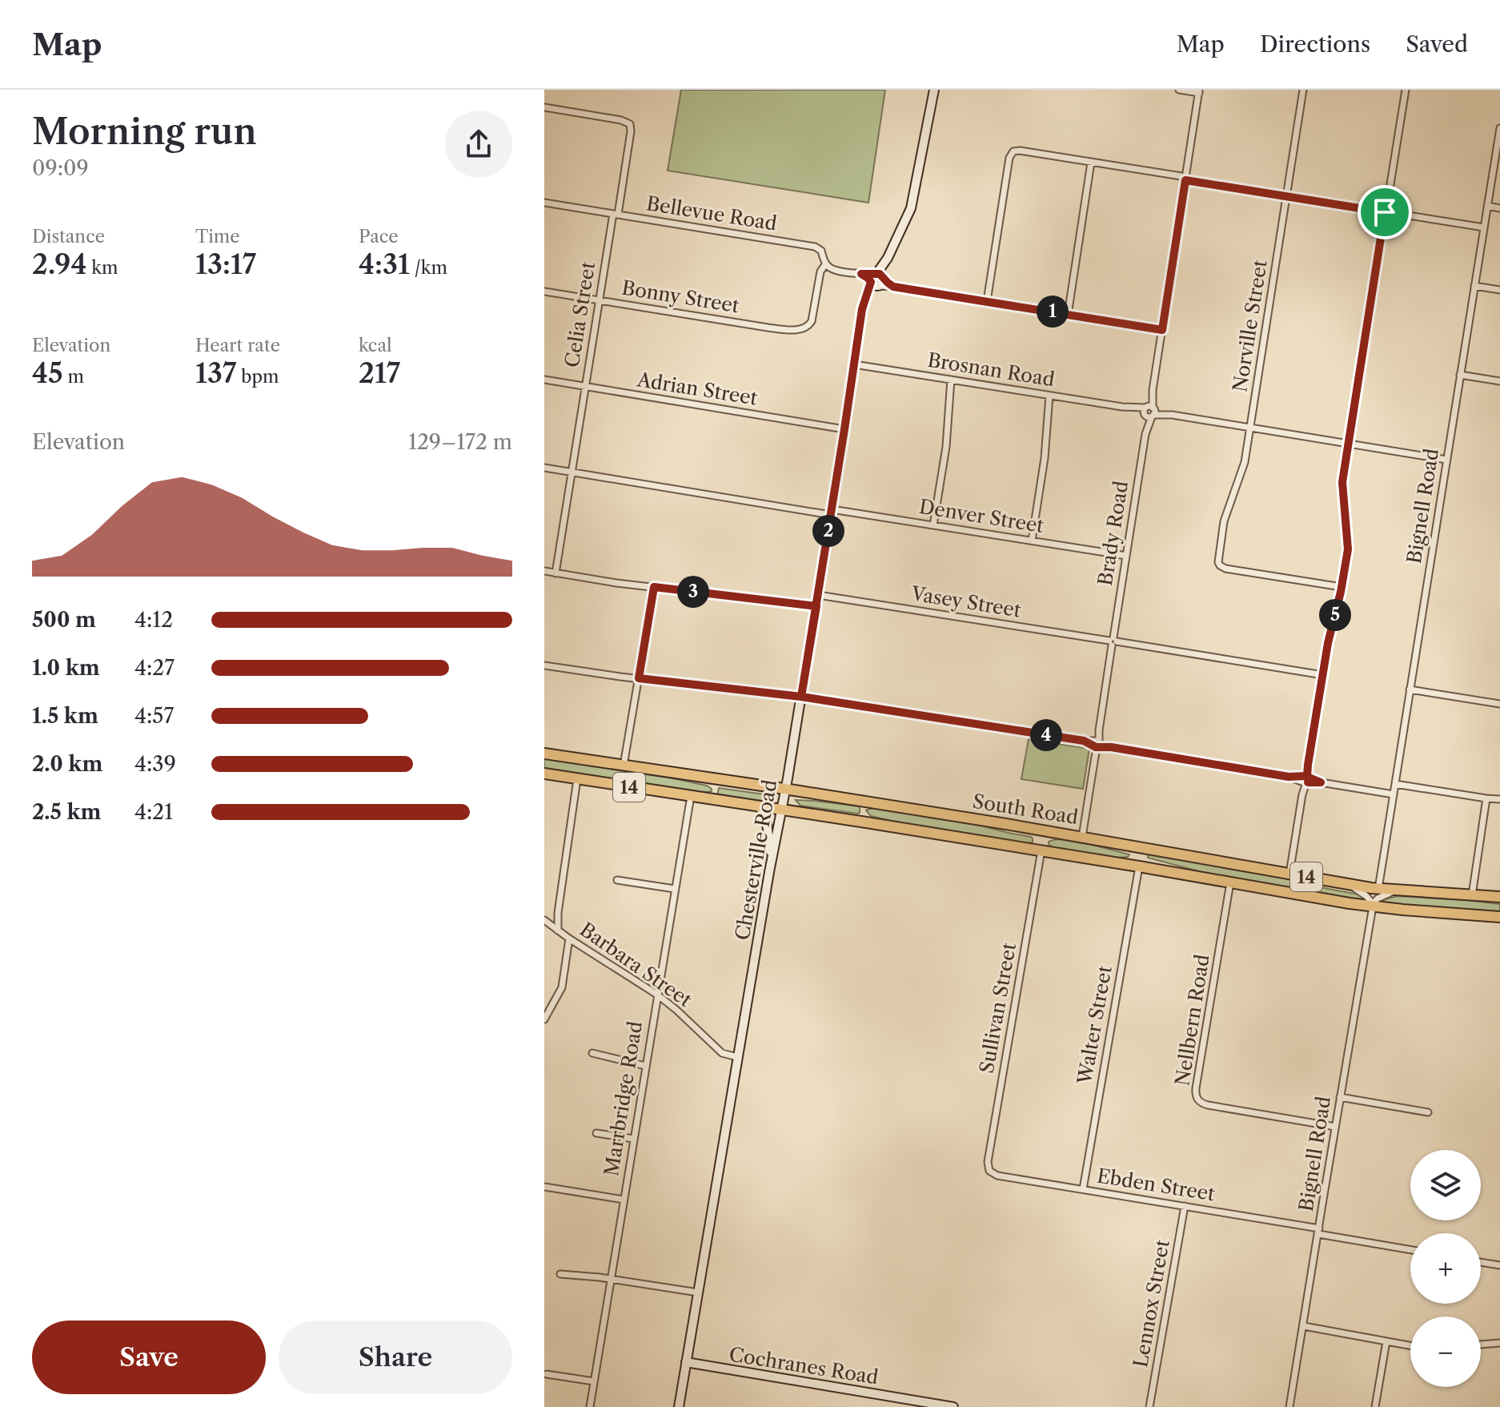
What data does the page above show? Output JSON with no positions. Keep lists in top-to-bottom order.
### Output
{
  "streets": {
    "highway": ["14", "South Road"],
    "street": [
      "Bellevue Road",
      "Bonny Street",
      "Celia Street",
      "Norville Street",
      "Brosnan Road",
      "Adrian Street",
      "Bignell Road",
      "Denver Street",
      "Brady Road",
      "Vasey Street",
      "Chesterville Road",
      "Barbara Street",
      "Sullivan Street",
      "Nellbern Road",
      "Walter Street",
      "Marrbridge Road",
      "Ebden Street",
      "Lennox Street",
      "Cochranes Road"
    ]
  },
  "crossings": [
    ["Bellevue Road", "Bonny Street"],
    ["Bellevue Road", "Celia Street"],
    ["Bellevue Road", "Chesterville Road"],
    ["Bonny Street", "Celia Street"],
    ["Celia Street", "Adrian Street"],
    ["Celia Street", "Denver Street"],
    ["Norville Street", "Brosnan Road"],
    ["Brosnan Road", "Bignell Road"],
    ["Brosnan Road", "Brady Road"],
    ["Brosnan Road", "Chesterville Road"],
    ["Adrian Street", "Chesterville Road"],
    ["Bignell Road", "South Road"],
    ["Bignell Road", "Nellbern Road"],
    ["Bignell Road", "Ebden Street"],
    ["Denver Street", "Brady Road"],
    ["Denver Street", "Chesterville Road"],
    ["Brady Road", "Vasey Street"],
    ["Brady Road", "South Road"],
    ["Vasey Street", "Chesterville Road"],
    ["South Road", "Chesterville Road"],
    ["South Road", "Sullivan Street"],
    ["South Road", "Nellbern Road"],
    ["South Road", "Walter Street"],
    ["South Road", "Marrbridge Road"],
    ["Chesterville Road", "Barbara Street"],
    ["Chesterville Road", "Cochranes Road"],
    ["Barbara Street", "Marrbridge Road"],
    ["Sullivan Street", "Ebden Street"],
    ["Walter Street", "Ebden Street"],
    ["Ebden Street", "Lennox Street"]
  ],
  "page": {
    "header": "Map",
    "nav": ["Map", "Directions", "Saved"],
    "heading": ["Morning run", "09:09"],
    "stats": [
      ["Distance", "2.94 km"],
      ["Time", "13:17"],
      ["Pace", "4:31 /km"],
      ["Elevation", "45 m"],
      ["Heart rate", "137 bpm"],
      ["kcal", "217"]
    ],
    "pins": [
      "1",
      "2",
      "3",
      "5",
      "4"
    ],
    "chart": ["Elevation", "129–172 m"],
    "list": [
      {
        "name": "500 m",
        "note": "4:12"
      },
      {
        "name": "1.0 km",
        "note": "4:27"
      },
      {
        "name": "1.5 km",
        "note": "4:57"
      },
      {
        "name": "2.0 km",
        "note": "4:39"
      },
      {
        "name": "2.5 km",
        "note": "4:21"
      }
    ],
    "map_buttons": ["+", "−"],
    "buttons": ["Save", "Share"]
  }
}
